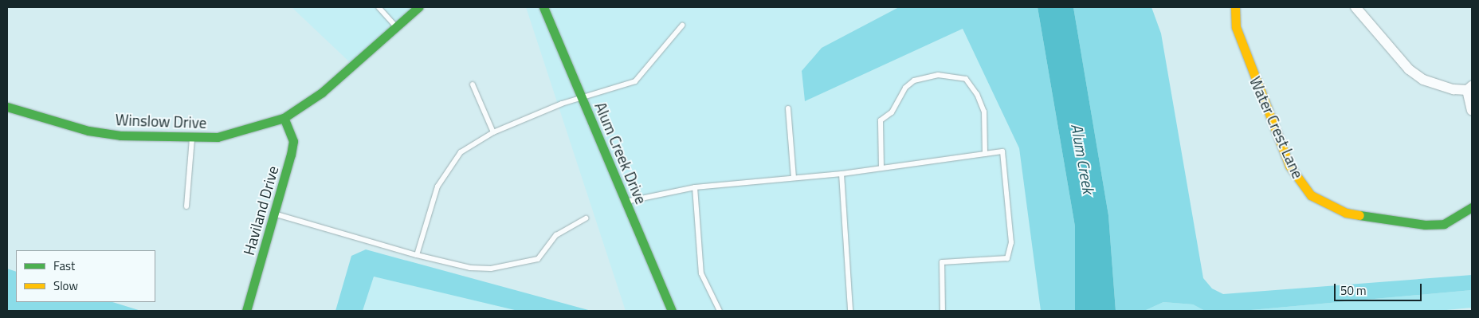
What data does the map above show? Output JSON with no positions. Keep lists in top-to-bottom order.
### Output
{
  "streets": {
    "street": [
      "Winslow Drive",
      "Water Crest Lane",
      "Alum Creek Drive",
      "Haviland Drive"
    ]
  },
  "crossings": [
    ["Winslow Drive", "Haviland Drive"]
  ],
  "water": ["Alum Creek"],
  "legend": ["Fast", "Slow"],
  "scale_bar": "50 m"
}
